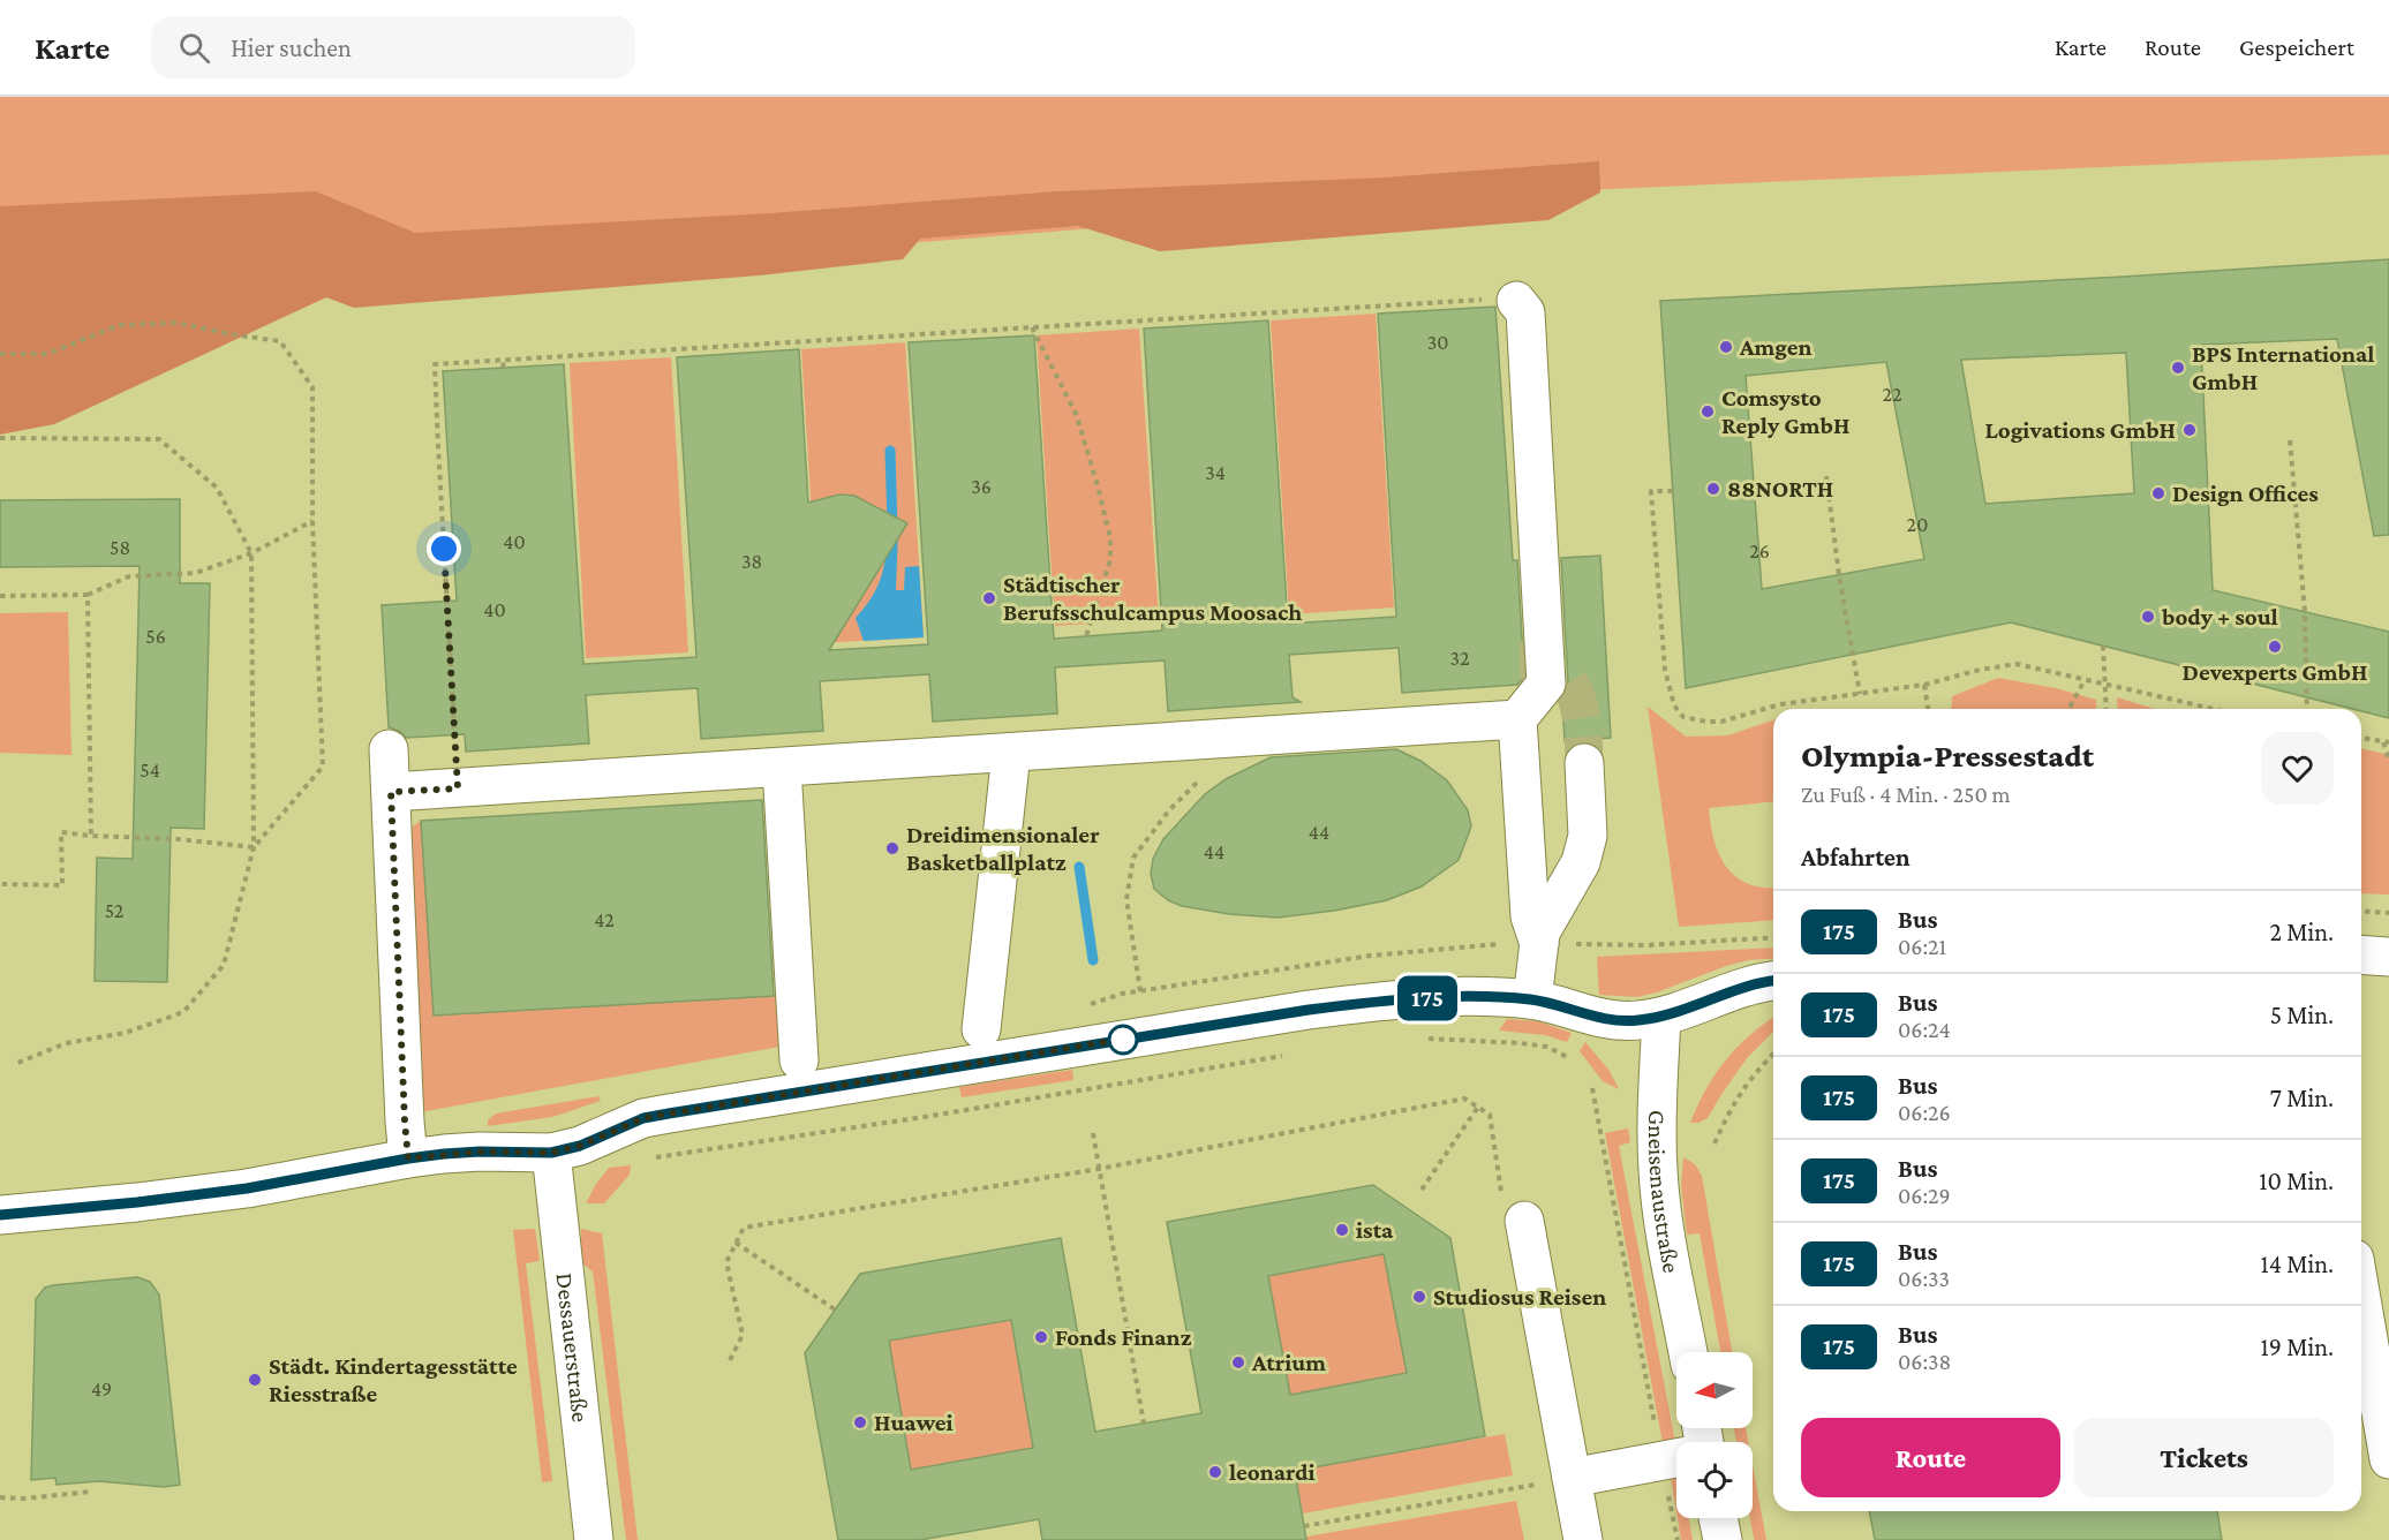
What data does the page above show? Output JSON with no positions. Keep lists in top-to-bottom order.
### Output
{
  "streets": {
    "street": ["Gneisenaustraße", "Dessauerstraße"]
  },
  "places": [
    "Amgen",
    "BPS International GmbH",
    "Comsysto Reply GmbH",
    "Logivations GmbH",
    "88NORTH",
    "Design Offices",
    "Städtischer Berufsschulcampus Moosach",
    "body + soul",
    "Devexperts GmbH",
    "Dreidimensionaler Basketballplatz",
    "ista",
    "Studiosus Reisen",
    "Fonds Finanz",
    "Atrium",
    "Städt. Kindertagesstätte Riesstraße",
    "Huawei",
    "leonardi"
  ],
  "lines": ["bus line 175"],
  "house_numbers": [
    "30",
    "22",
    "34",
    "36",
    "20",
    "40",
    "58",
    "26",
    "38",
    "40",
    "56",
    "32",
    "54",
    "44",
    "44",
    "52",
    "42",
    "49"
  ],
  "north": "left",
  "page": {
    "header": "Karte",
    "search": "Hier suchen",
    "nav": ["Karte", "Route", "Gespeichert"],
    "on_map": "175",
    "heading": [
      ["Olympia-Pressestadt", "Zu Fuß · 4 Min. · 250 m"],
      "Abfahrten"
    ],
    "list": [
      {
        "mark": "175",
        "name": "Bus",
        "note": "06:21",
        "value": "2 Min."
      },
      {
        "mark": "175",
        "name": "Bus",
        "note": "06:24",
        "value": "5 Min."
      },
      {
        "mark": "175",
        "name": "Bus",
        "note": "06:26",
        "value": "7 Min."
      },
      {
        "mark": "175",
        "name": "Bus",
        "note": "06:29",
        "value": "10 Min."
      },
      {
        "mark": "175",
        "name": "Bus",
        "note": "06:33",
        "value": "14 Min."
      },
      {
        "mark": "175",
        "name": "Bus",
        "note": "06:38",
        "value": "19 Min."
      }
    ],
    "buttons": ["Route", "Tickets"]
  }
}
